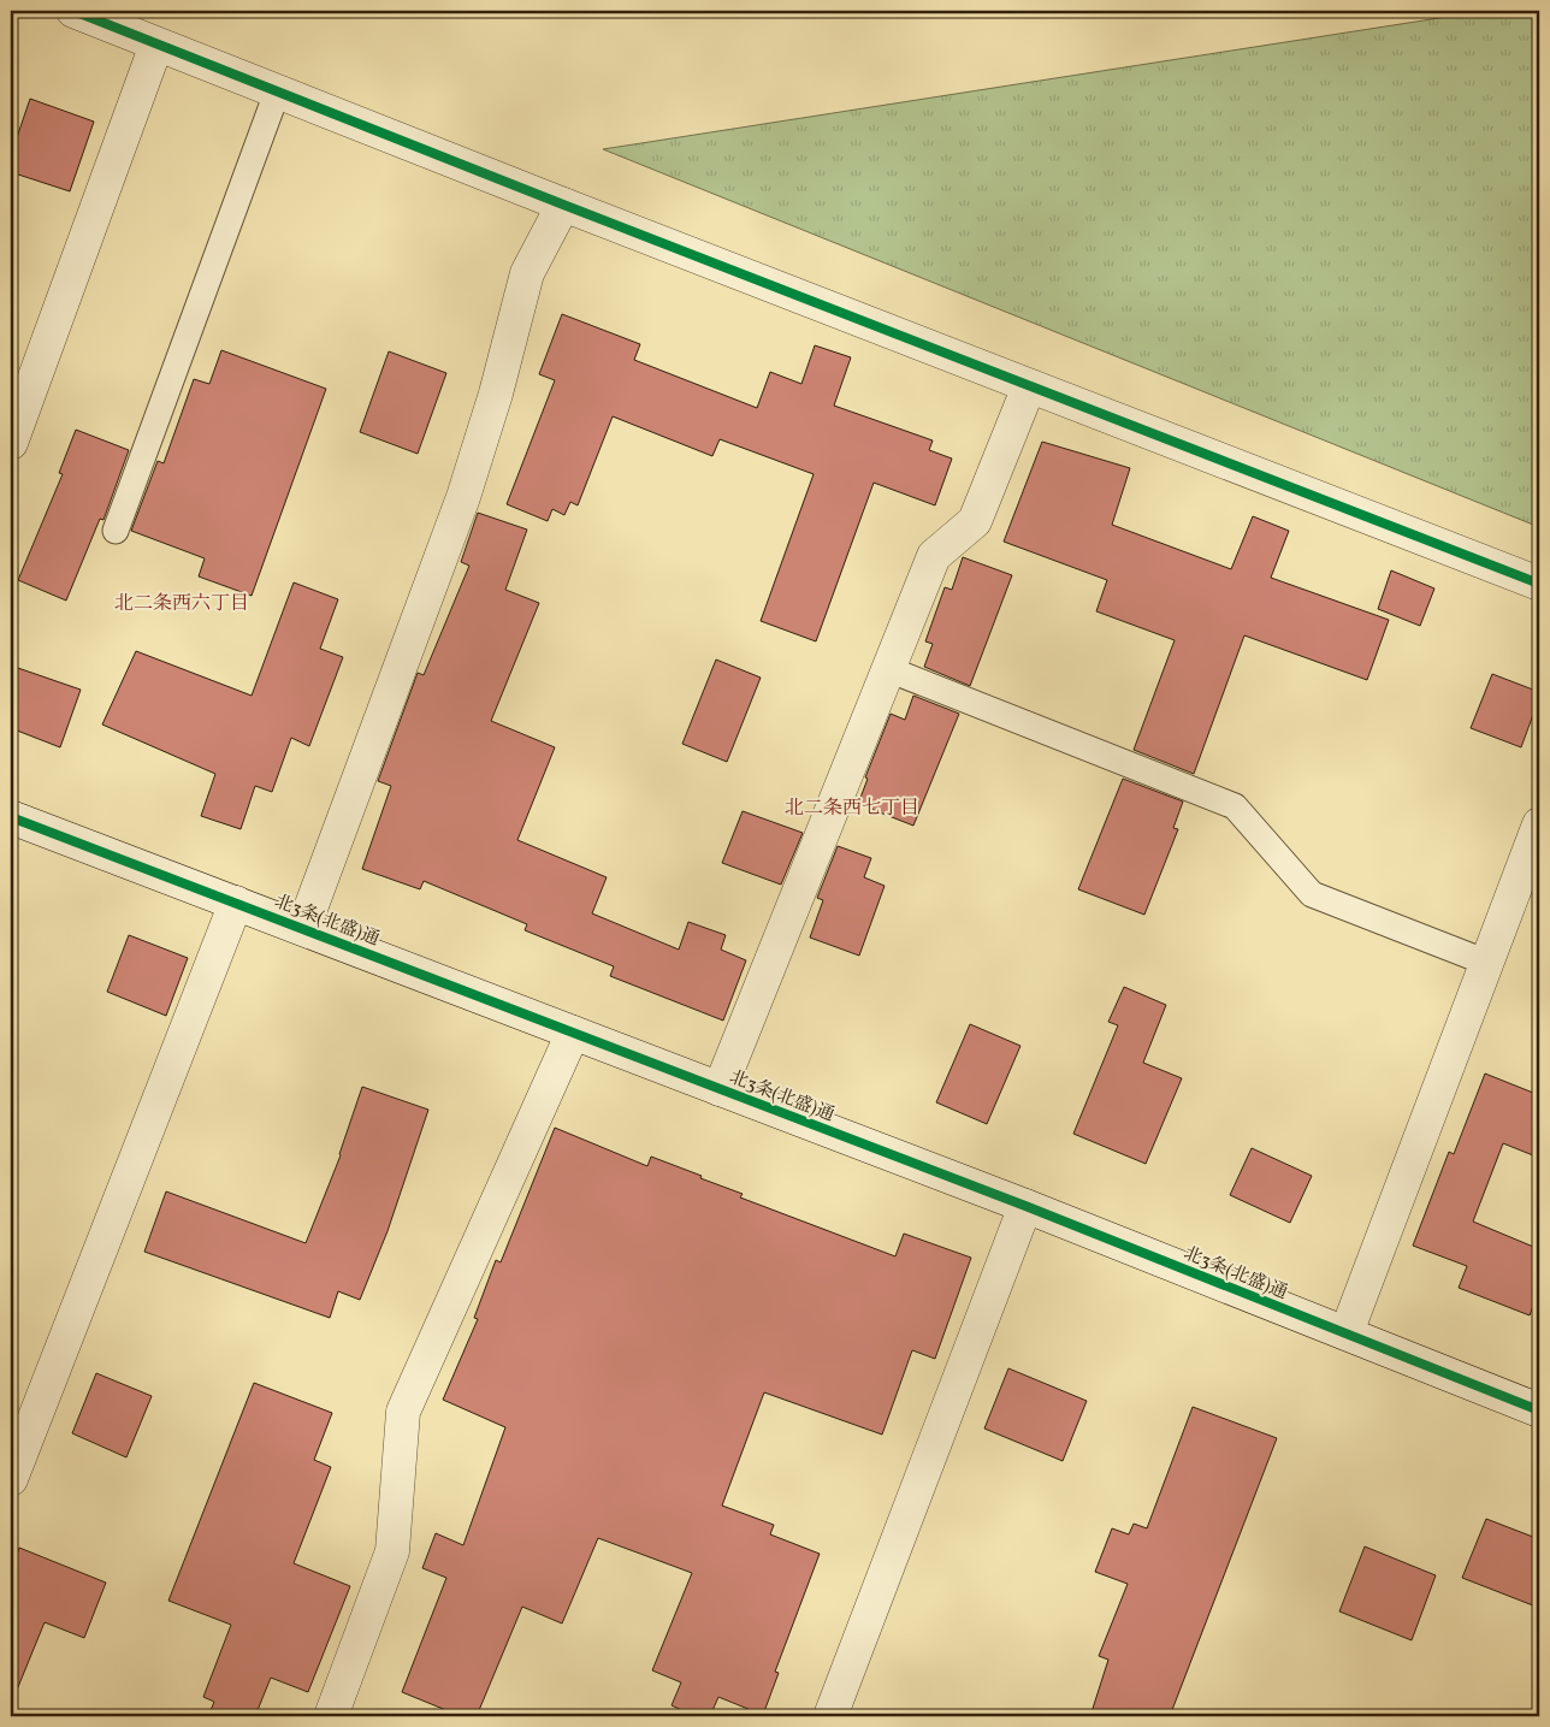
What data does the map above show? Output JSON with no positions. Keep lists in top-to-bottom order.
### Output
{
  "streets": {
    "street": ["北3条(北盛)通"]
  },
  "districts": ["北二条西六丁目", "北二条西七丁目"]
}
